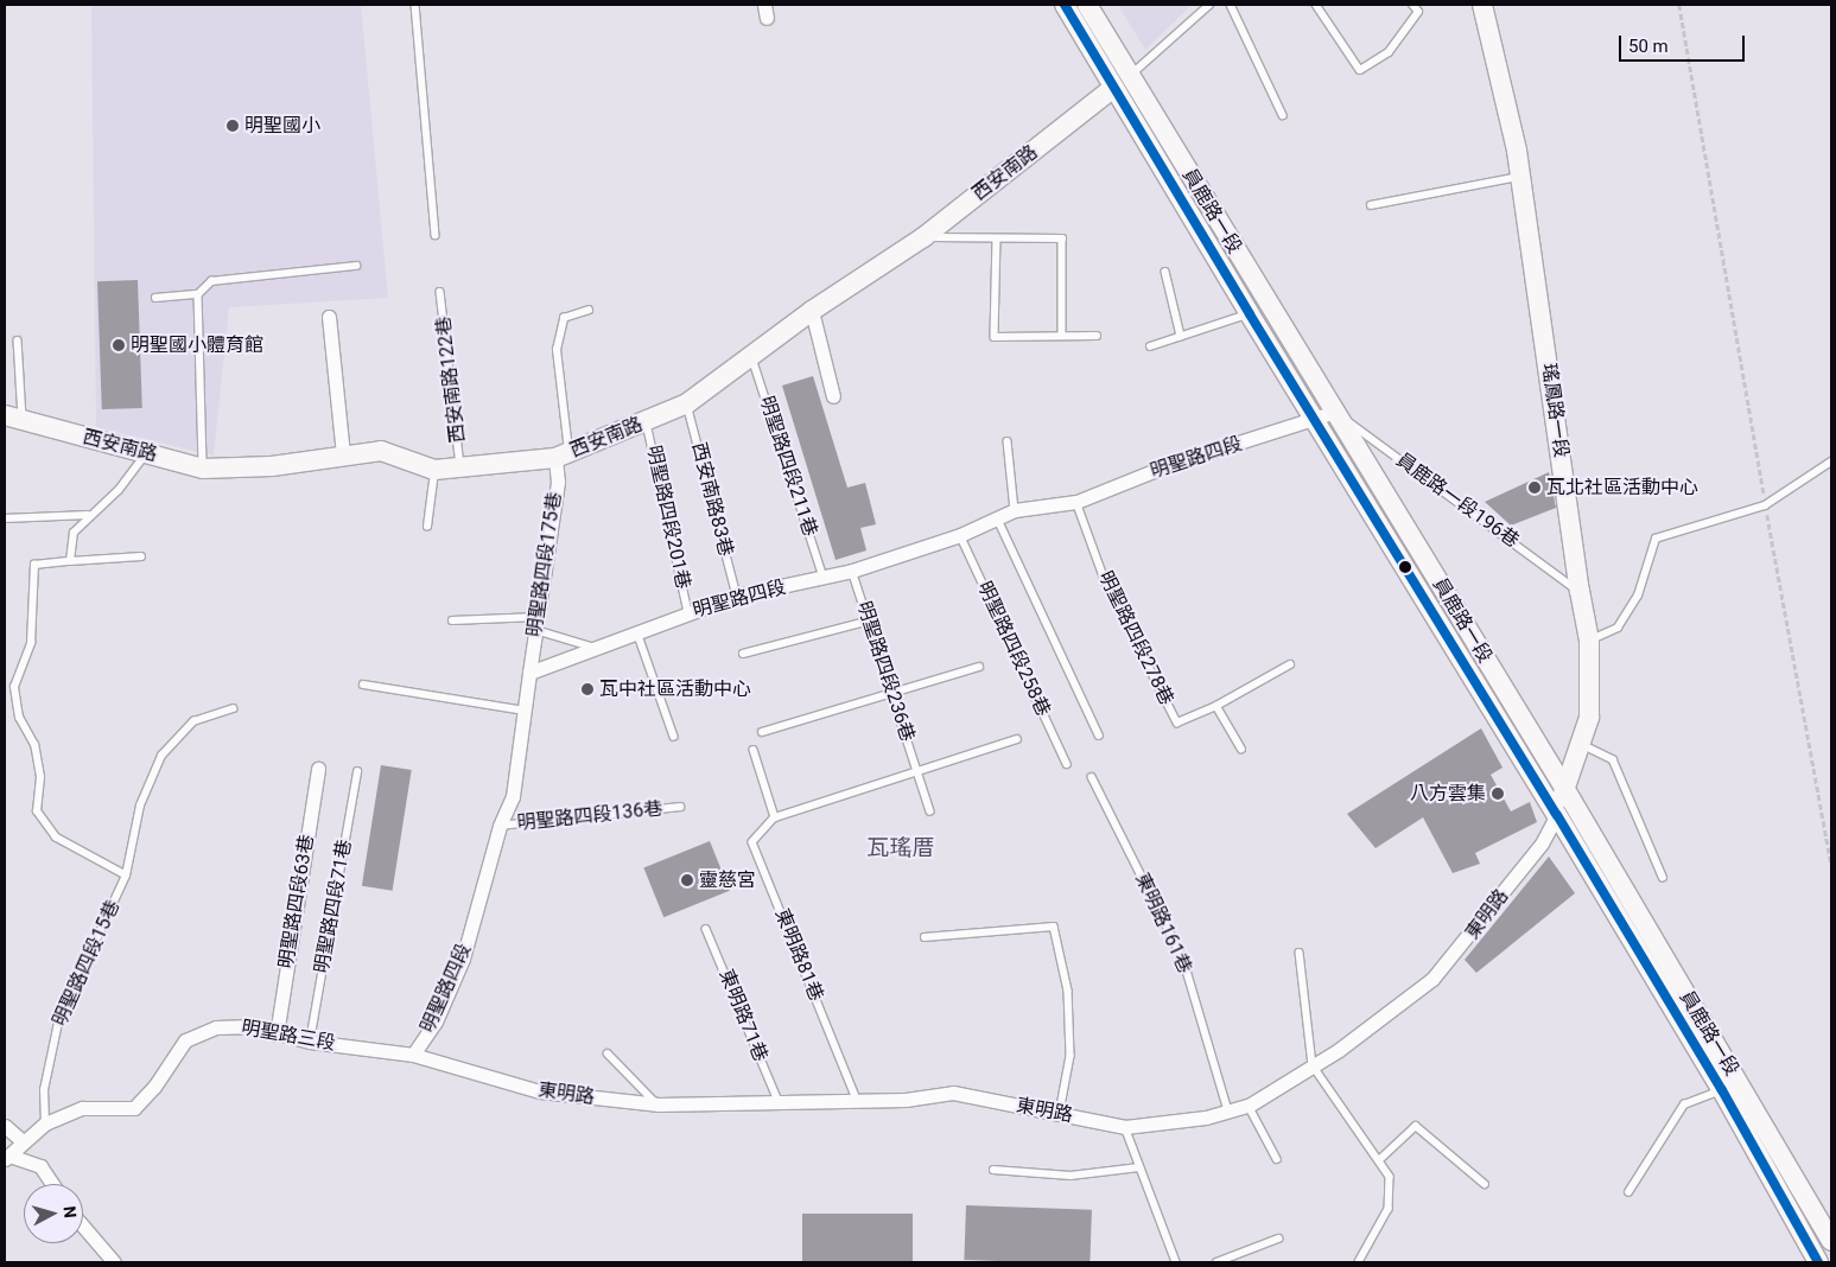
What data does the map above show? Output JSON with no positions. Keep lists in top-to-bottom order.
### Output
{
  "streets": {
    "main road": ["西安南路", "員鹿路一段", "瑤鳳路一段"],
    "street": [
      "明聖路四段",
      "明聖路四段175巷",
      "明聖路四段63巷",
      "東明路",
      "明聖路三段"
    ],
    "lane": [
      "西安南路122巷",
      "明聖路四段211巷",
      "西安南路83巷",
      "員鹿路一段196巷",
      "明聖路四段201巷",
      "明聖路四段278巷",
      "明聖路四段258巷",
      "明聖路四段236巷",
      "明聖路四段136巷",
      "明聖路四段71巷",
      "東明路161巷",
      "東明路81巷",
      "明聖路四段15巷",
      "東明路71巷"
    ]
  },
  "crossings": [
    ["西安南路", "員鹿路一段"],
    ["西安南路", "西安南路122巷"],
    ["西安南路", "明聖路四段211巷"],
    ["西安南路", "西安南路83巷"],
    ["西安南路", "明聖路四段201巷"],
    ["西安南路", "明聖路四段175巷"],
    ["員鹿路一段", "瑤鳳路一段"],
    ["員鹿路一段", "明聖路四段"],
    ["員鹿路一段", "員鹿路一段196巷"],
    ["員鹿路一段", "東明路"],
    ["瑤鳳路一段", "員鹿路一段196巷"],
    ["瑤鳳路一段", "東明路"],
    ["明聖路四段", "明聖路四段211巷"],
    ["明聖路四段", "西安南路83巷"],
    ["明聖路四段", "員鹿路一段196巷"],
    ["明聖路四段", "明聖路四段201巷"],
    ["明聖路四段", "明聖路四段175巷"],
    ["明聖路四段", "明聖路四段278巷"],
    ["明聖路四段", "明聖路四段258巷"],
    ["明聖路四段", "明聖路四段236巷"],
    ["明聖路四段", "明聖路四段136巷"],
    ["明聖路四段", "東明路"],
    ["明聖路四段", "明聖路三段"],
    ["明聖路四段63巷", "明聖路三段"],
    ["明聖路四段71巷", "明聖路三段"],
    ["東明路", "東明路161巷"],
    ["東明路", "東明路81巷"],
    ["東明路", "東明路71巷"],
    ["東明路", "明聖路三段"],
    ["明聖路四段15巷", "明聖路三段"]
  ],
  "districts": ["瓦瑤厝"],
  "places": [
    "明聖國小",
    "明聖國小體育館",
    "瓦北社區活動中心",
    "瓦中社區活動中心",
    "八方雲集",
    "靈慈宮"
  ],
  "scale_bar": "50 m",
  "north": "right"
}
